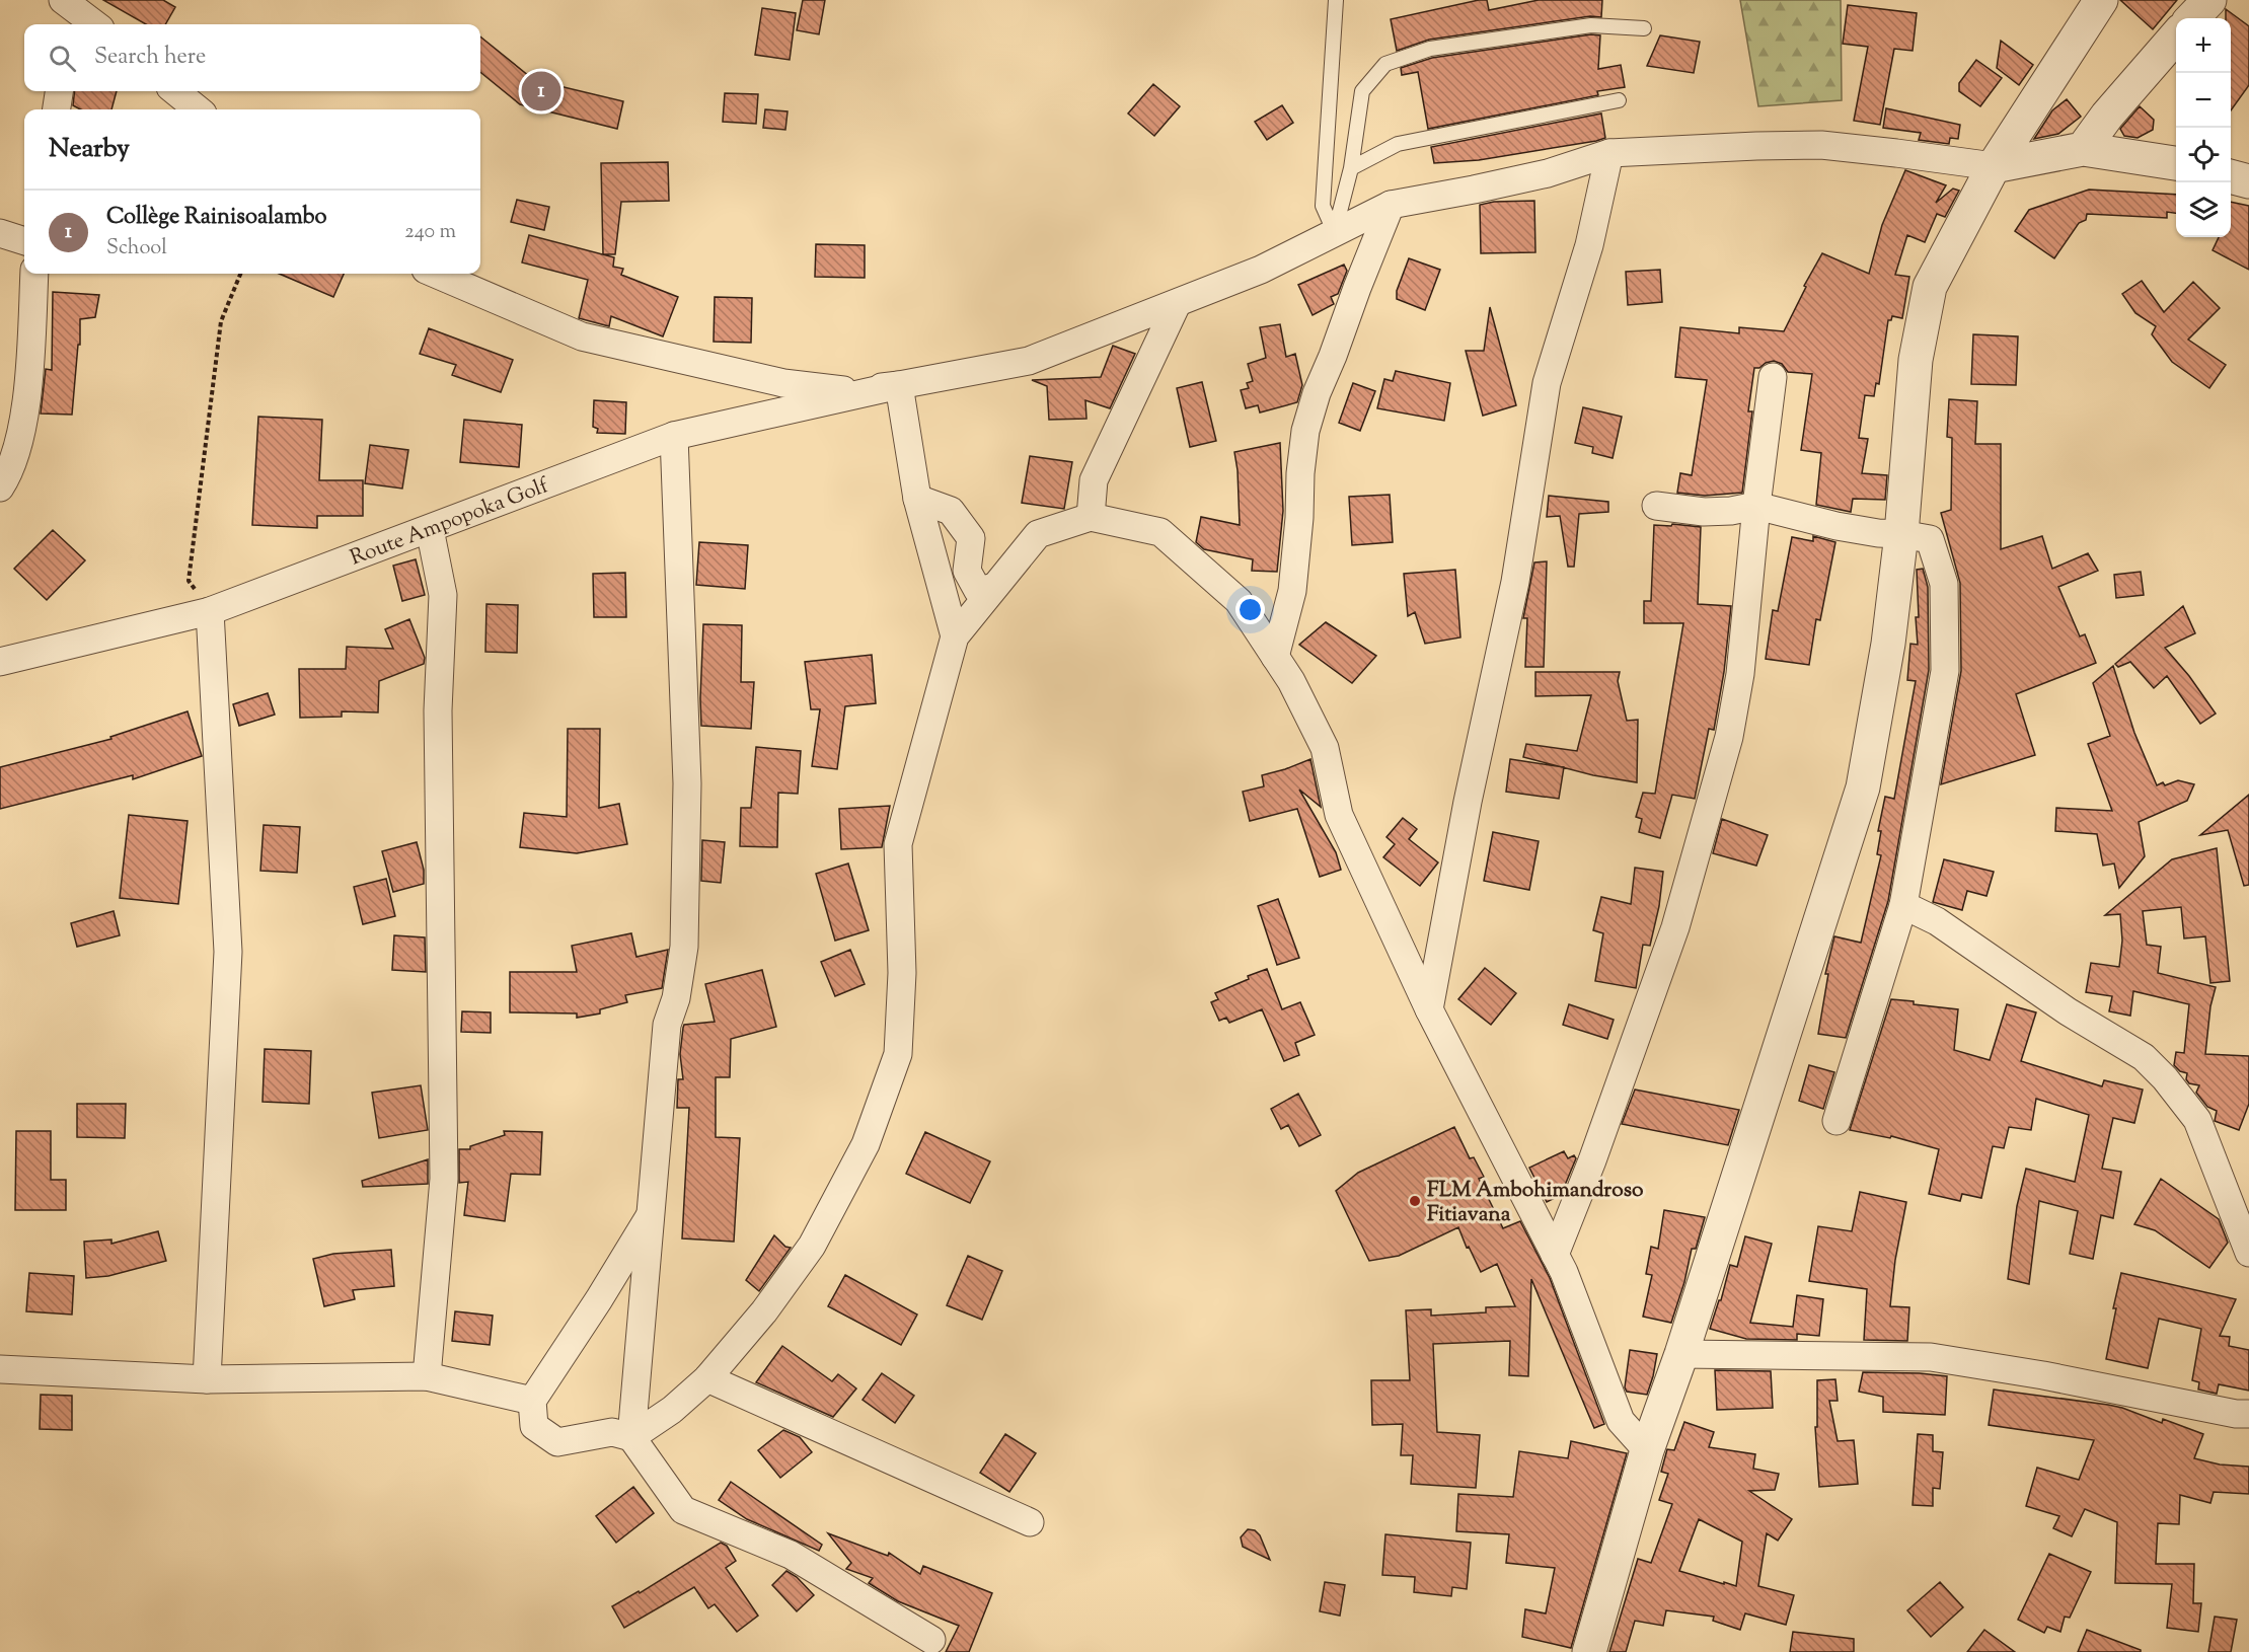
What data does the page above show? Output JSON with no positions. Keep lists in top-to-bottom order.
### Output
{
  "streets": {
    "street": ["Route Ampopoka Golf"]
  },
  "places": ["FLM Ambohimandroso Fitiavana"],
  "page": {
    "map_buttons": ["+", "−"],
    "search": "Search here",
    "pins": "1",
    "heading": "Nearby",
    "list": [
      {
        "mark": "1",
        "name": "Collège Rainisoalambo",
        "note": "School",
        "value": "240 m"
      }
    ]
  }
}
